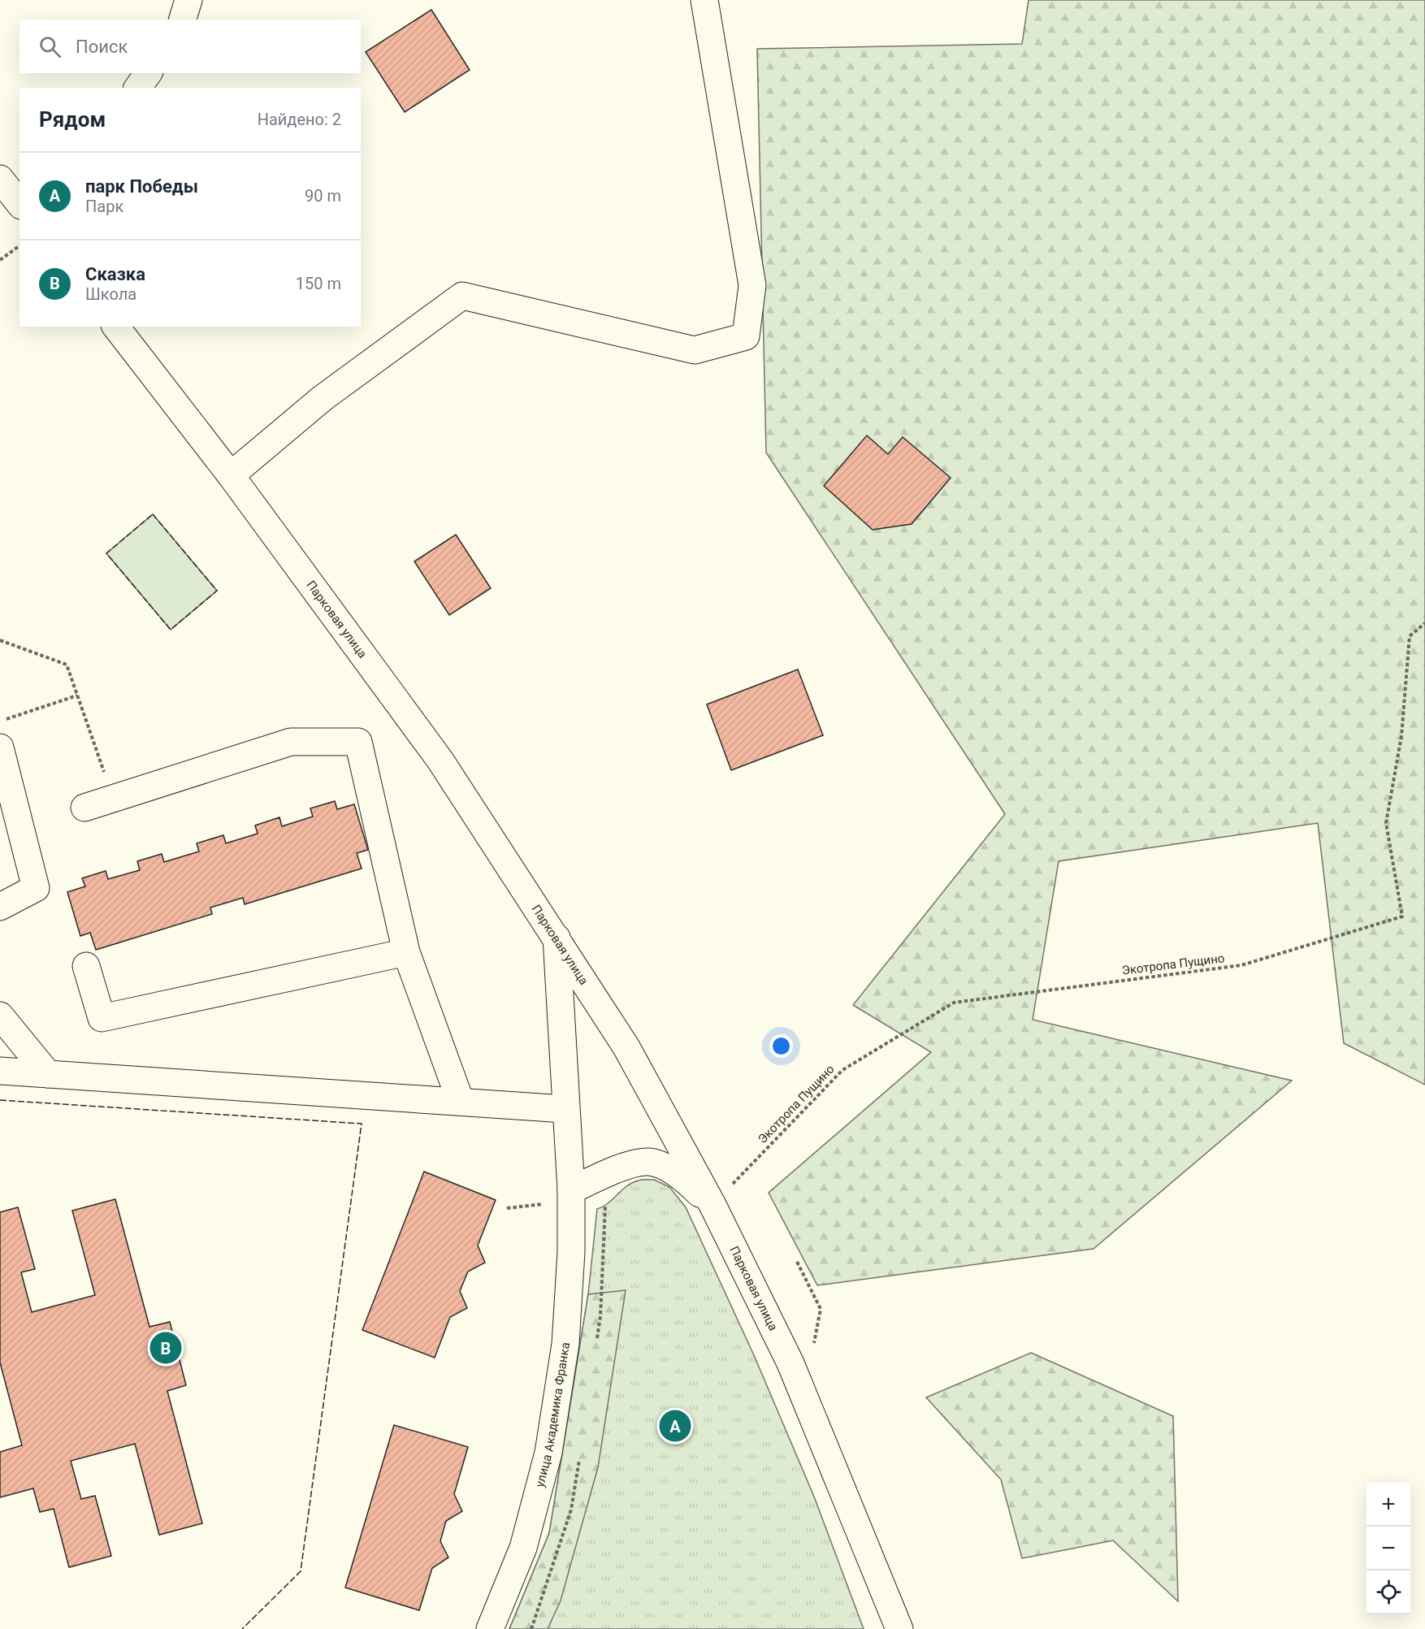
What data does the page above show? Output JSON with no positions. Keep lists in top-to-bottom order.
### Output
{
  "streets": {
    "street": ["Парковая улица", "улица Академика Франка"],
    "path": ["Экотропа Пущино"]
  },
  "crossings": [
    ["Парковая улица", "Экотропа Пущино"],
    ["Парковая улица", "улица Академика Франка"]
  ],
  "page": {
    "search": "Поиск",
    "heading": ["Рядом", "Найдено: 2"],
    "list": [
      {
        "mark": "A",
        "name": "парк Победы",
        "note": "Парк",
        "value": "90 m"
      },
      {
        "mark": "B",
        "name": "Сказка",
        "note": "Школа",
        "value": "150 m"
      }
    ],
    "pins": ["B", "A"],
    "map_buttons": ["+", "−"]
  }
}
